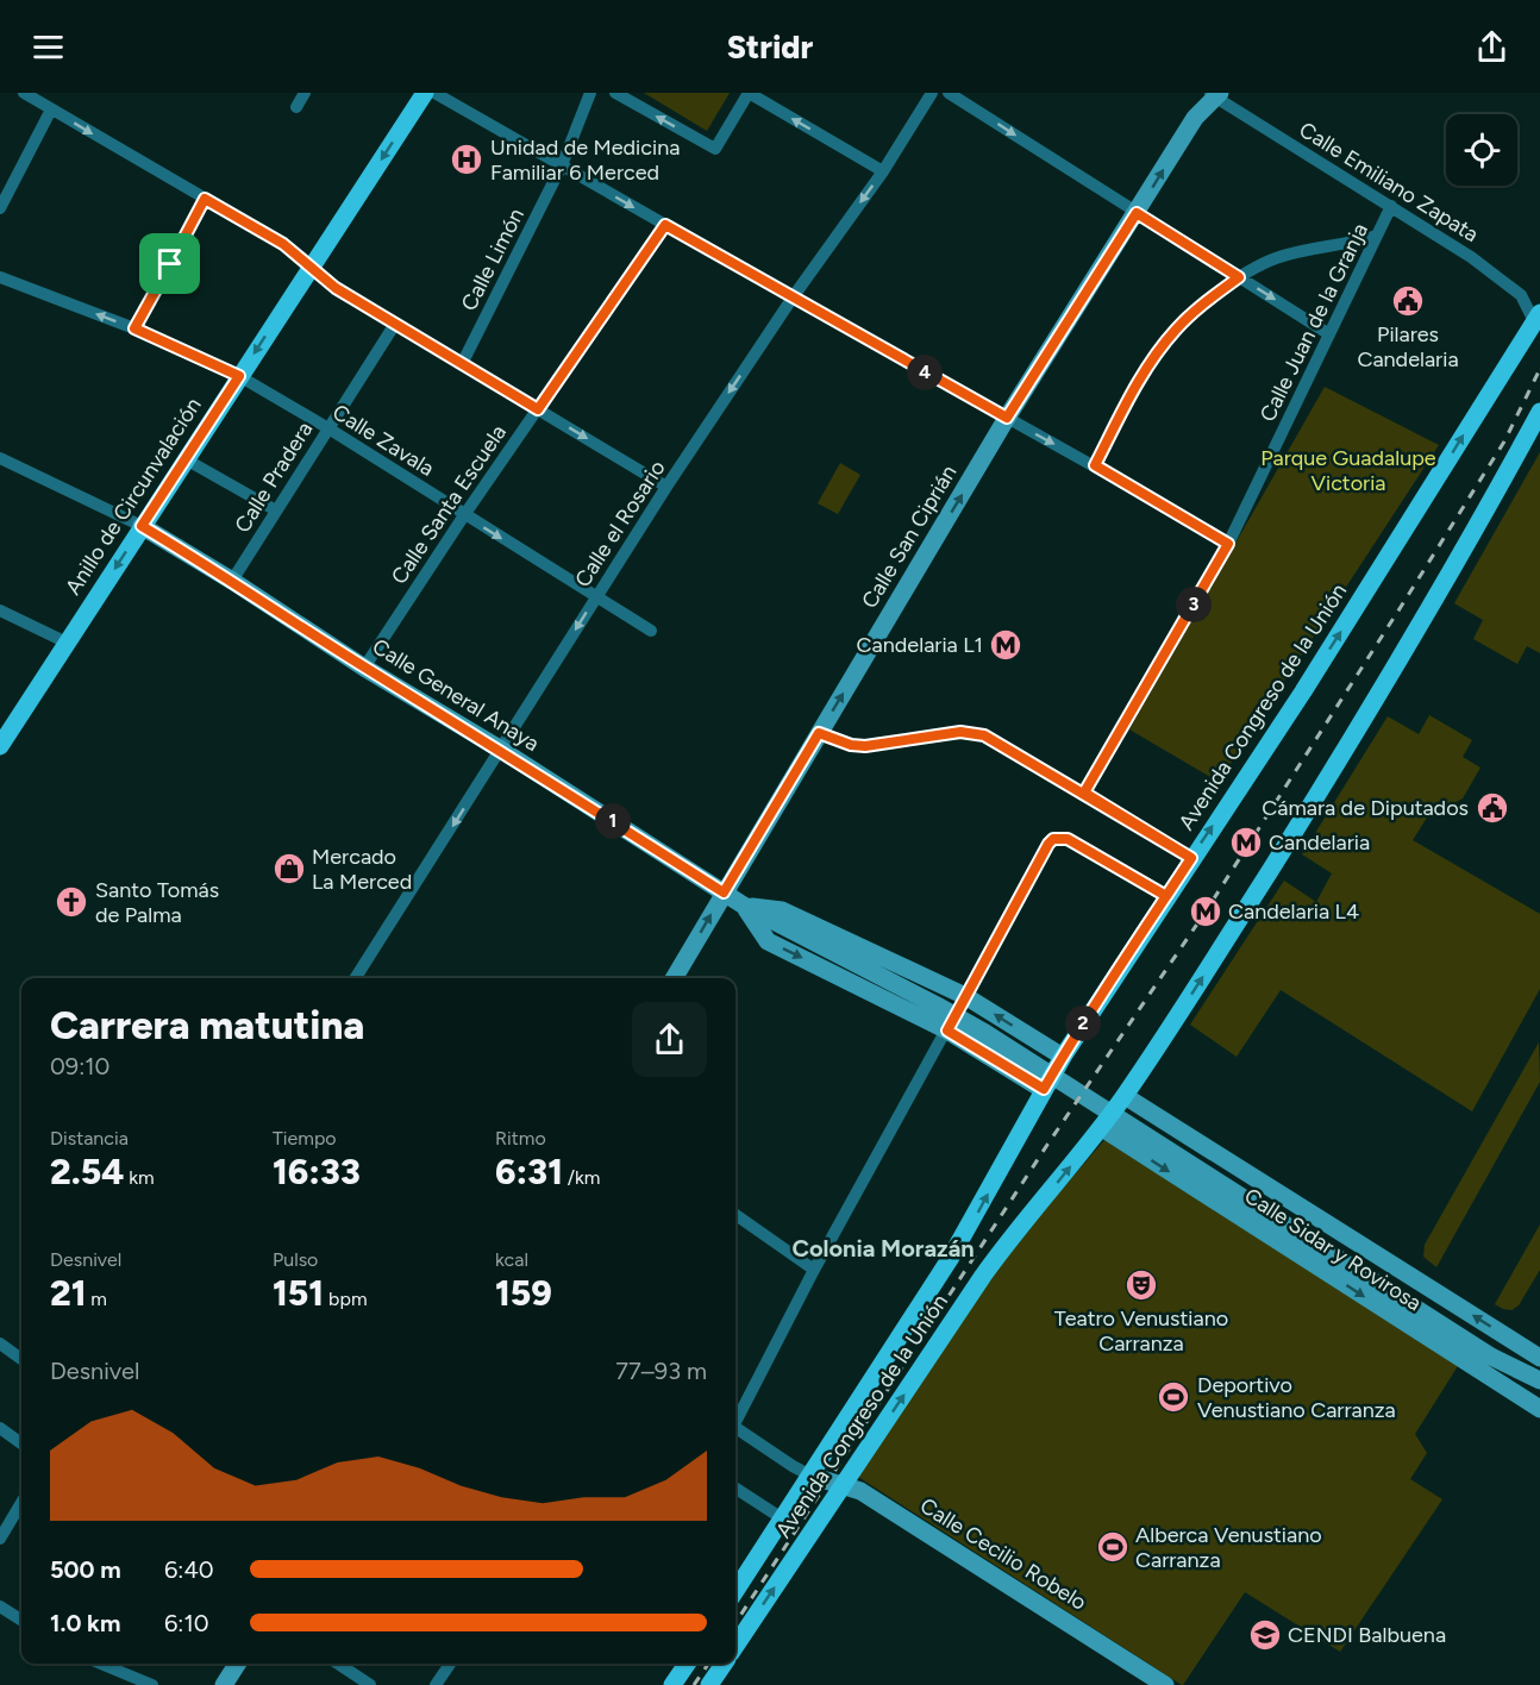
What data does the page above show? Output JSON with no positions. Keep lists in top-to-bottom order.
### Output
{
  "streets": {
    "main road": ["Anillo de Circunvalación", "Avenida Congreso de la Unión"],
    "street": [
      "Calle Emiliano Zapata",
      "Calle Limón",
      "Calle Juan de la Granja",
      "Calle Zavala",
      "Calle Pradera",
      "Calle Santa Escuela",
      "Calle el Rosario",
      "Calle San Ciprián",
      "Calle General Anaya",
      "Calle Sidar y Rovirosa",
      "Calle Cecilio Robelo"
    ]
  },
  "crossings": [
    ["Calle Emiliano Zapata", "Calle Juan de la Granja"],
    ["Calle Emiliano Zapata", "Calle San Ciprián"],
    ["Calle Emiliano Zapata", "Avenida Congreso de la Unión"],
    ["Calle Zavala", "Calle Pradera"],
    ["Calle Zavala", "Anillo de Circunvalación"],
    ["Calle Zavala", "Calle Santa Escuela"],
    ["Calle Zavala", "Calle el Rosario"],
    ["Calle Pradera", "Calle General Anaya"],
    ["Anillo de Circunvalación", "Calle General Anaya"],
    ["Calle Santa Escuela", "Calle General Anaya"],
    ["Calle el Rosario", "Calle General Anaya"],
    ["Calle San Ciprián", "Calle General Anaya"],
    ["Calle General Anaya", "Avenida Congreso de la Unión"],
    ["Calle General Anaya", "Calle Sidar y Rovirosa"],
    ["Avenida Congreso de la Unión", "Calle Sidar y Rovirosa"],
    ["Avenida Congreso de la Unión", "Calle Cecilio Robelo"]
  ],
  "one_way": [
    "Anillo de Circunvalación",
    "Calle el Rosario",
    "Calle San Ciprián",
    "Avenida Congreso de la Unión"
  ],
  "districts": ["Colonia Morazán"],
  "parks": ["Parque Guadalupe Victoria"],
  "places": {
    "hospital": ["Unidad de Medicina Familiar 6 Merced"],
    "public building": ["Pilares Candelaria", "Cámara de Diputados"],
    "metro station": ["Candelaria L1", "Candelaria", "Candelaria L4"],
    "shop": ["Mercado La Merced"],
    "church": ["Santo Tomás de Palma"],
    "theatre": ["Teatro Venustiano Carranza"],
    "sports": ["Deportivo Venustiano Carranza", "Alberca Venustiano Carranza"],
    "school or university": ["CENDI Balbuena"]
  },
  "page": {
    "header": "Stridr",
    "pins": [
      "4",
      "3",
      "1",
      "2"
    ],
    "heading": ["Carrera matutina", "09:10"],
    "stats": [
      ["Distancia", "2.54 km"],
      ["Tiempo", "16:33"],
      ["Ritmo", "6:31 /km"],
      ["Desnivel", "21 m"],
      ["Pulso", "151 bpm"],
      ["kcal", "159"]
    ],
    "chart": ["Desnivel", "77–93 m"],
    "list": [
      {
        "name": "500 m",
        "note": "6:40"
      },
      {
        "name": "1.0 km",
        "note": "6:10"
      }
    ]
  }
}
